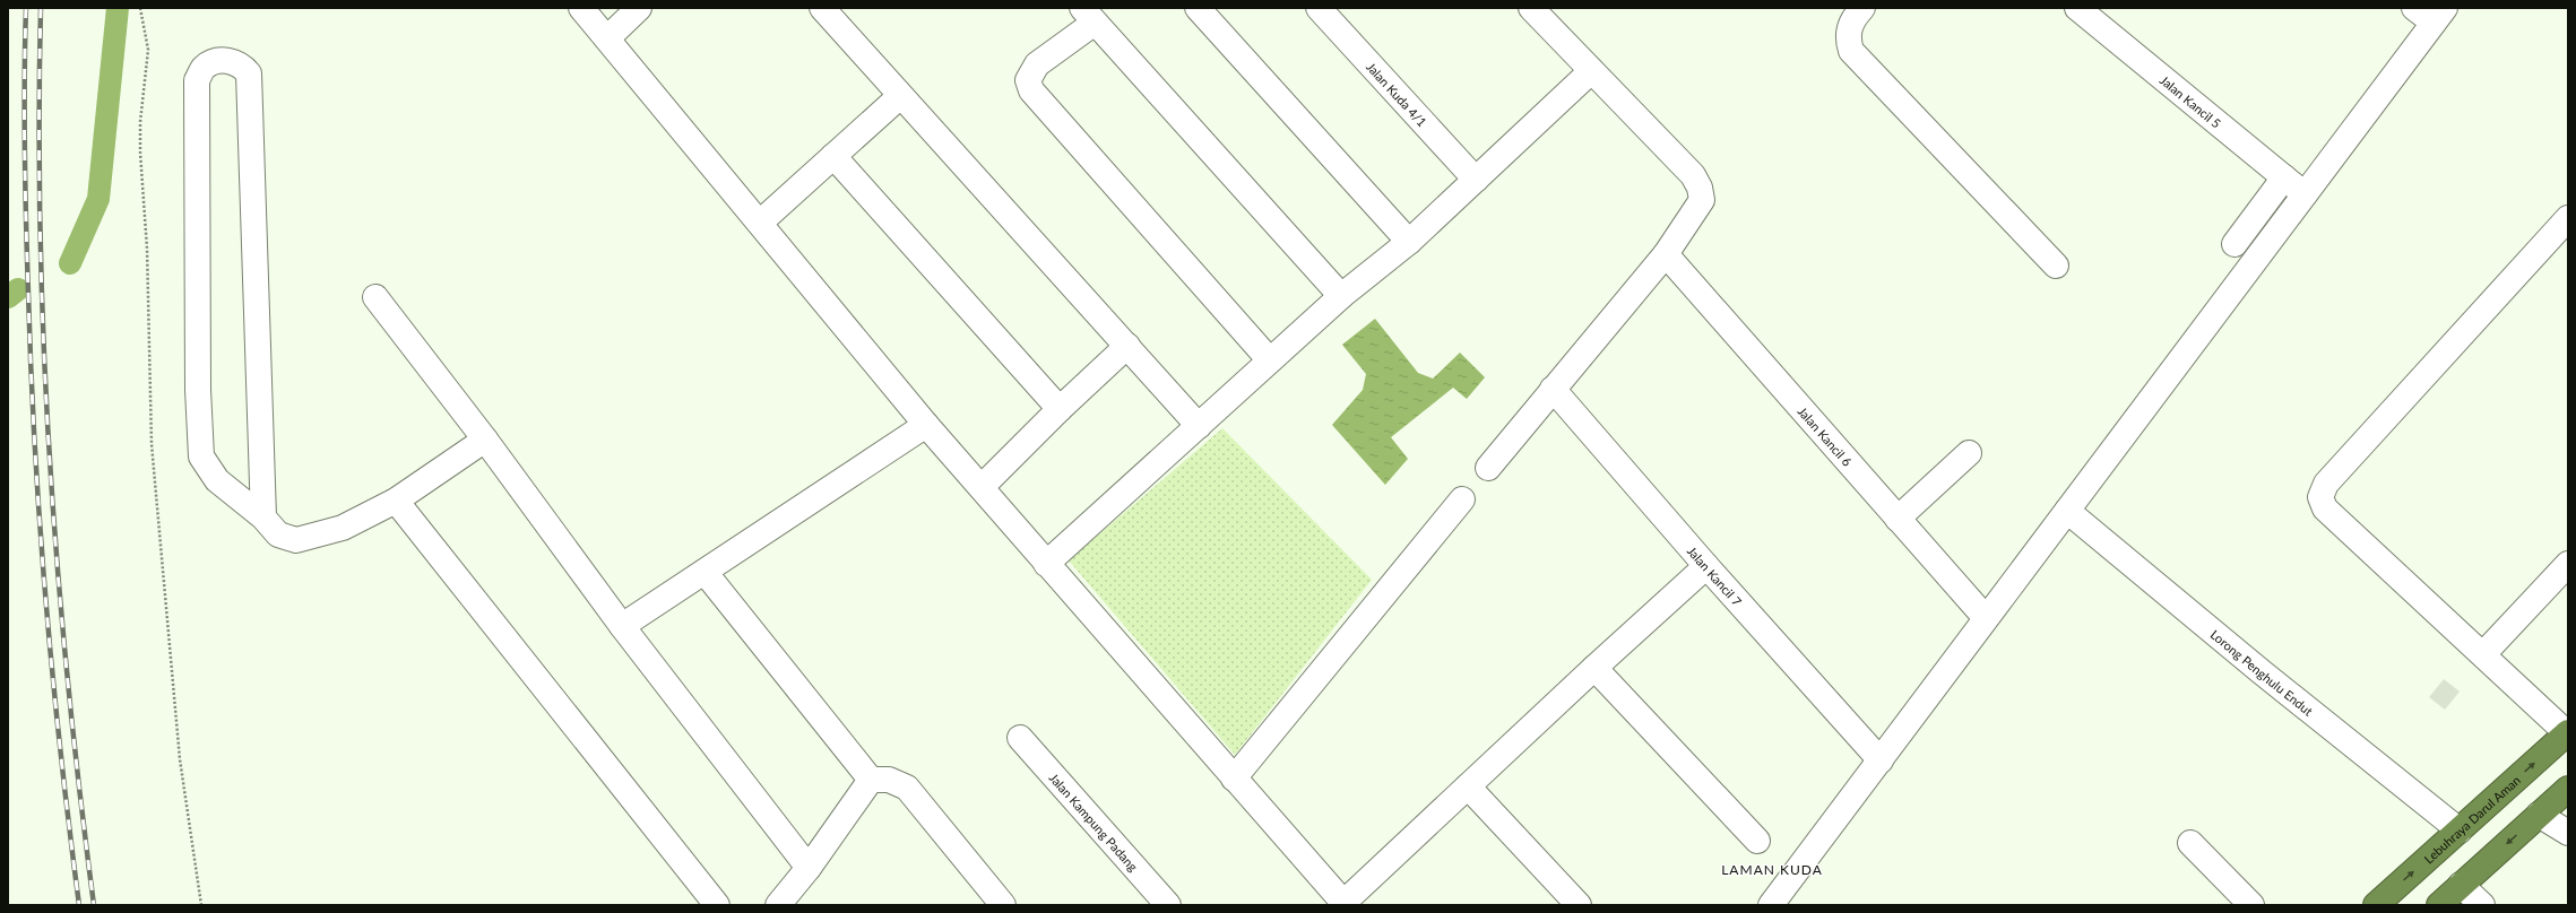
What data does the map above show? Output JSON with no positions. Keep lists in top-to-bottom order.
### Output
{
  "streets": {
    "highway": ["Lebuhraya Darul Aman"],
    "street": [
      "Jalan Kuda 4/1",
      "Jalan Kancil 5",
      "Jalan Kancil 6",
      "Jalan Kancil 7",
      "Lorong Penghulu Endut",
      "Jalan Kampung Padang"
    ]
  },
  "crossings": [
    ["Lorong Penghulu Endut", "Lebuhraya Darul Aman"]
  ],
  "districts": ["LAMAN KUDA"]
}
